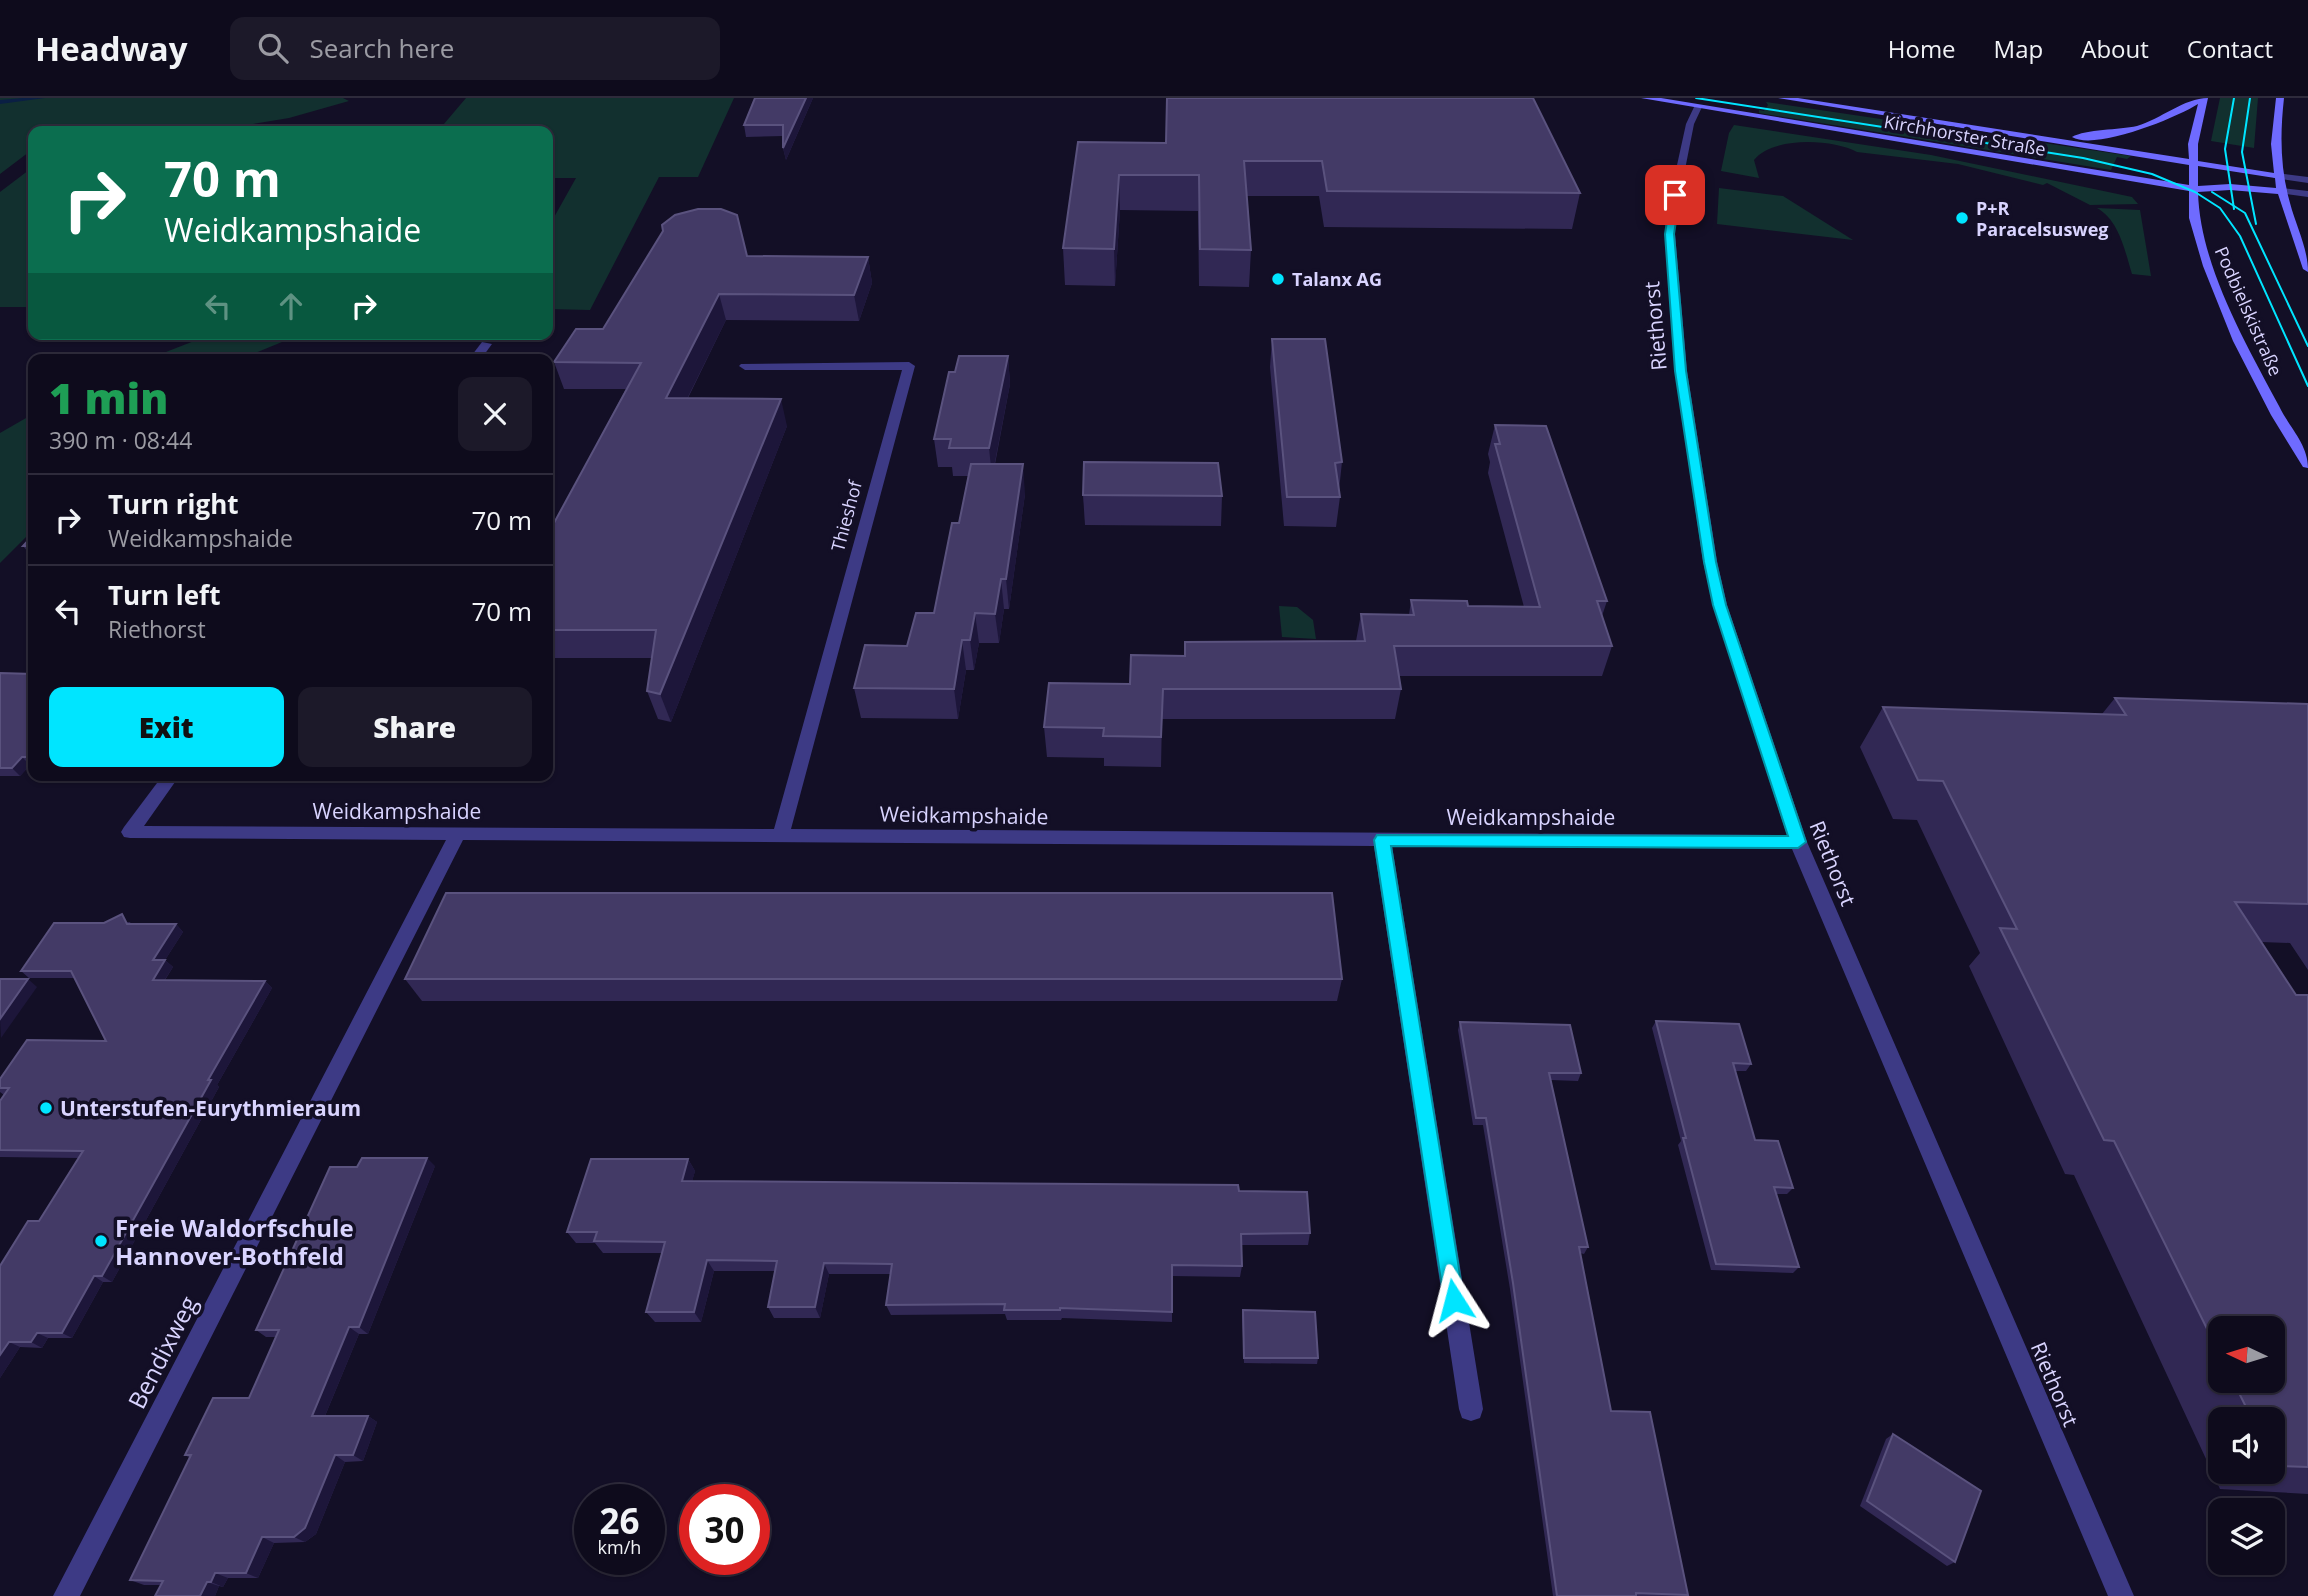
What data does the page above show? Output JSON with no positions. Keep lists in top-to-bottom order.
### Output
{
  "streets": {
    "main road": ["Kirchhorster Straße", "Podbielskistraße"],
    "street": [
      "Riethorst",
      "Thieshof",
      "Weidkampshaide",
      "Bendixweg"
    ]
  },
  "crossings": [
    ["Kirchhorster Straße", "Podbielskistraße"],
    ["Kirchhorster Straße", "Riethorst"],
    ["Riethorst", "Weidkampshaide"],
    ["Thieshof", "Weidkampshaide"],
    ["Weidkampshaide", "Bendixweg"]
  ],
  "places": [
    "P+R Paracelsusweg",
    "Talanx AG",
    "Unterstufen-Eurythmieraum",
    "Freie Waldorfschule Hannover-Bothfeld"
  ],
  "north": "left",
  "page": {
    "header": "Headway",
    "search": "Search here",
    "nav": [
      "Home",
      "Map",
      "About",
      "Contact"
    ],
    "turn": ["70 m", "Weidkampshaide"],
    "heading": ["1 min", "390 m · 08:44"],
    "list": [
      {
        "name": "Turn right",
        "note": "Weidkampshaide",
        "value": "70 m"
      },
      {
        "name": "Turn left",
        "note": "Riethorst",
        "value": "70 m"
      }
    ],
    "buttons": ["Exit", "Share"],
    "speed": "26 km/h",
    "limit": "30"
  }
}
